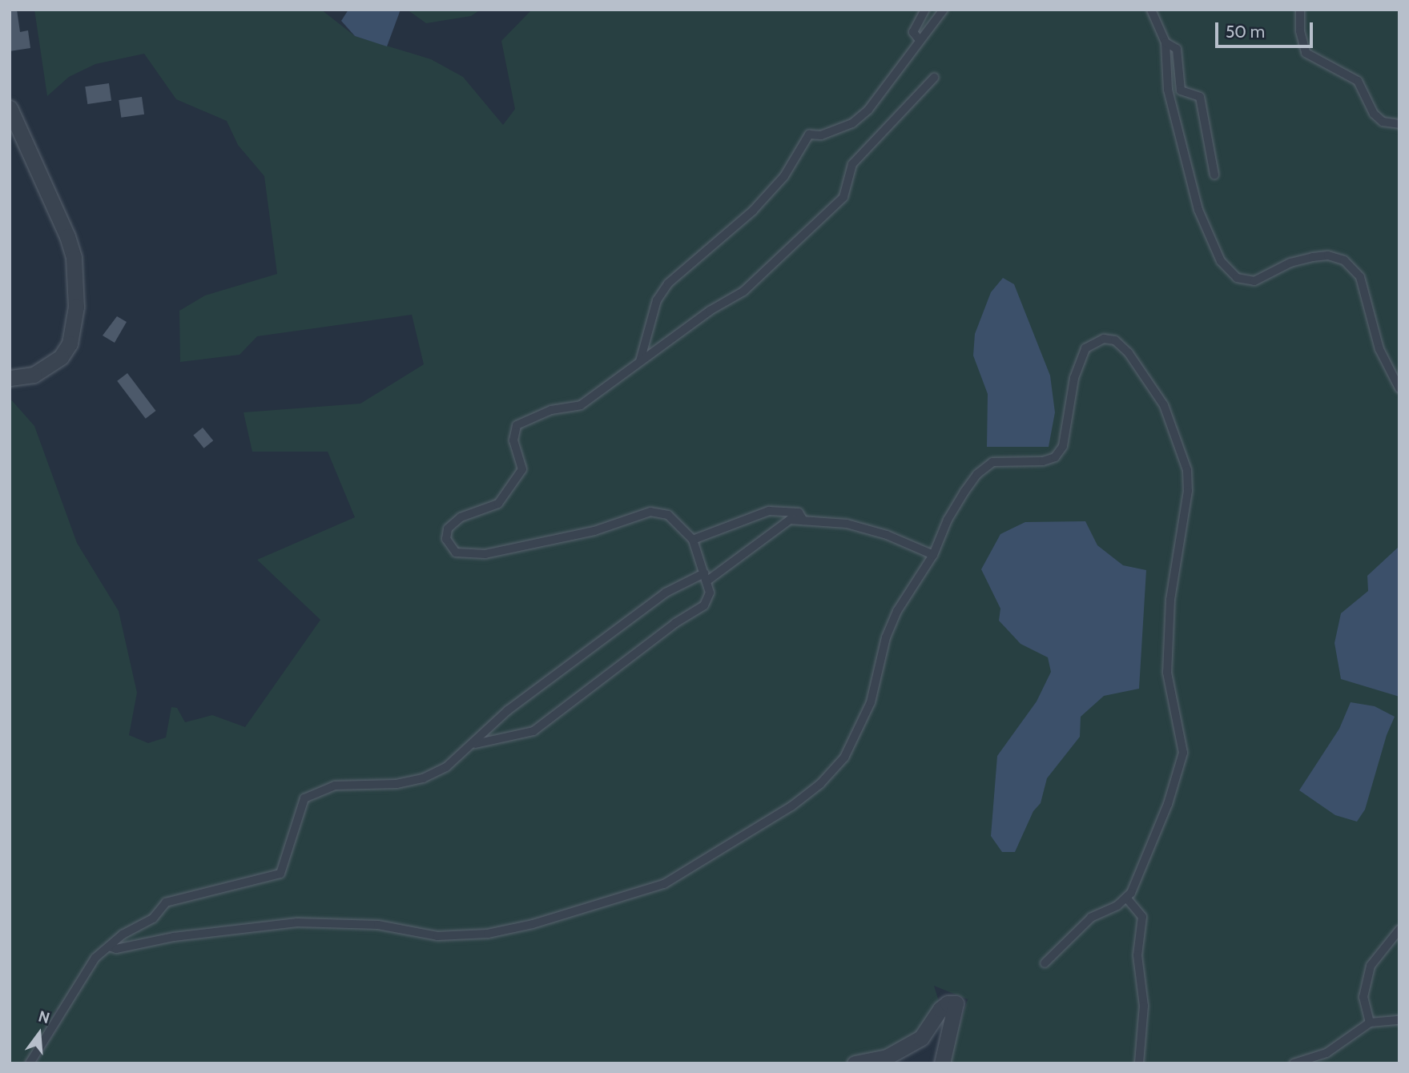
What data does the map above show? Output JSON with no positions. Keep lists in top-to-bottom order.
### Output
{
  "scale_bar": "50 m",
  "north": "top"
}
